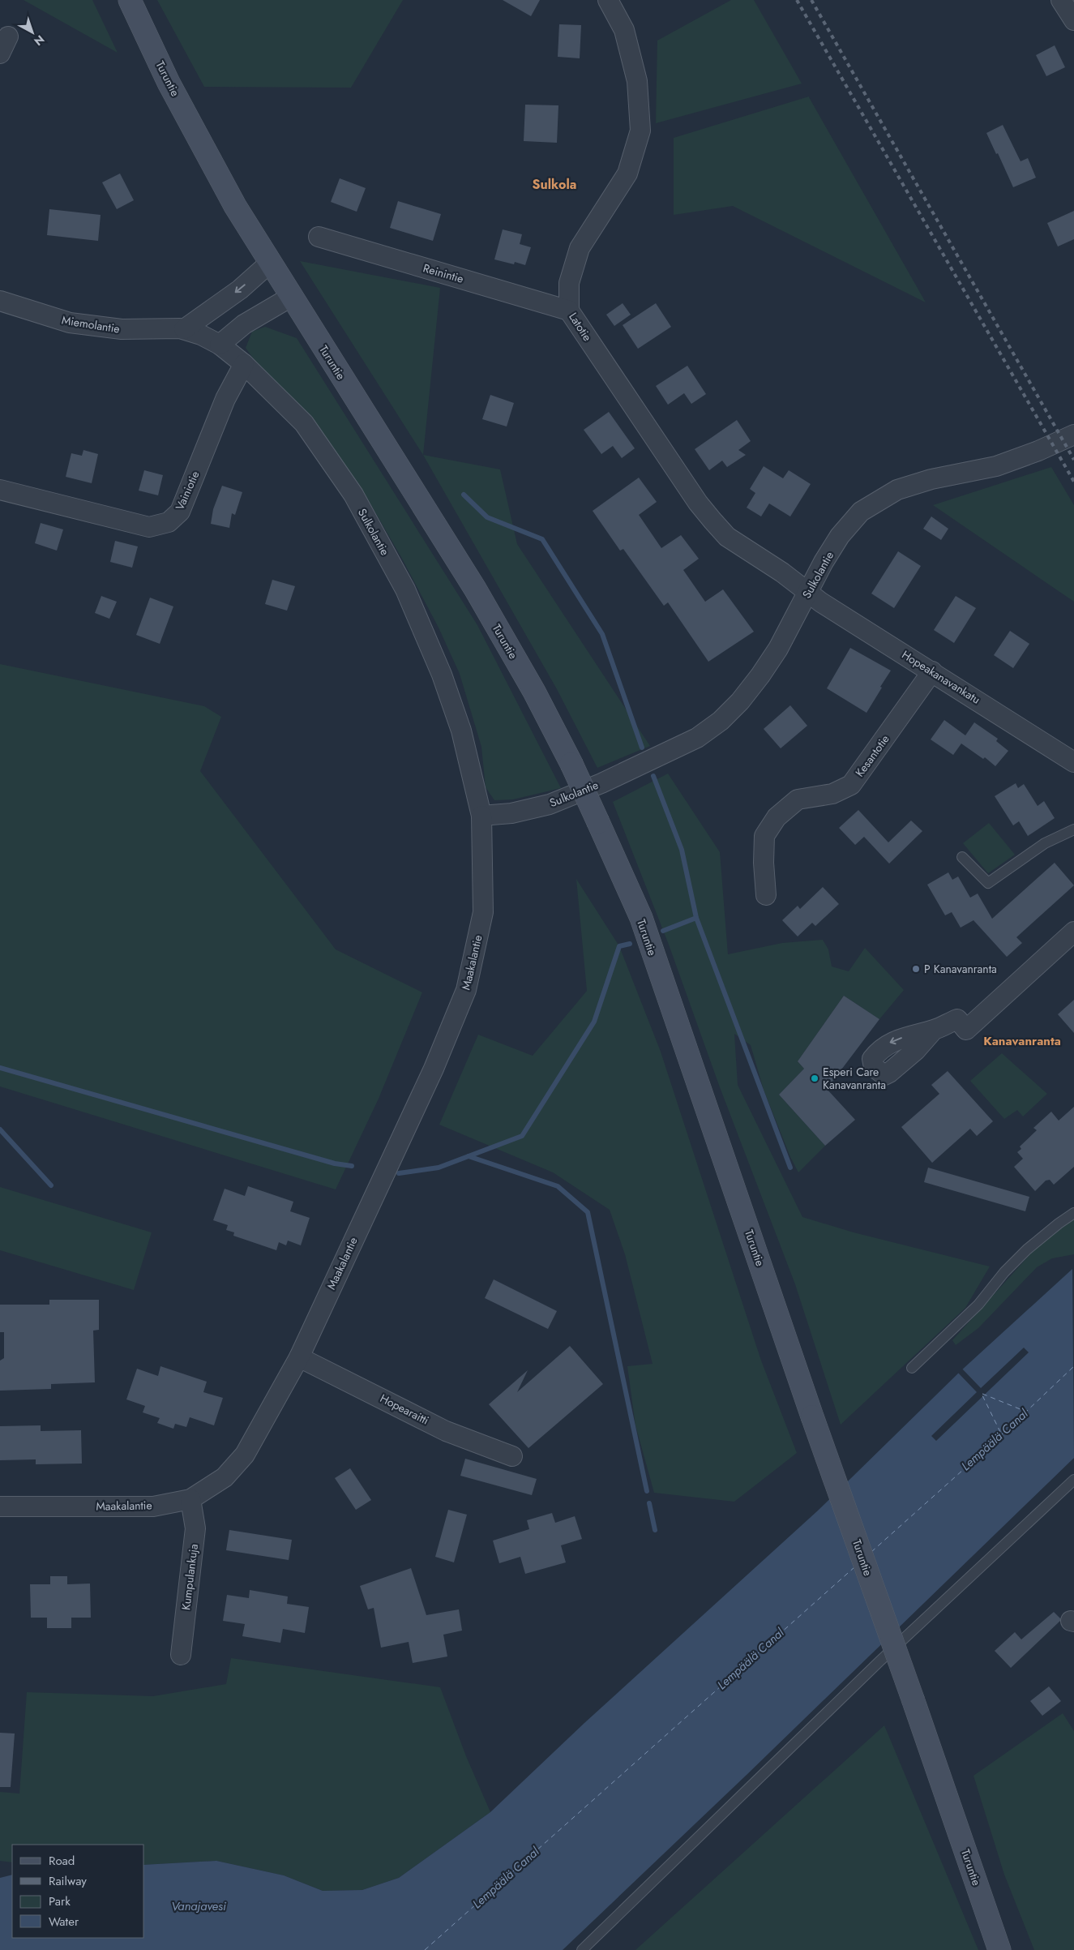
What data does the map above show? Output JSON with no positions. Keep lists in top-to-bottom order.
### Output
{
  "streets": {
    "main road": ["Turuntie"],
    "street": [
      "Reinintie",
      "Miemolantie",
      "Latotie",
      "Vainiotie",
      "Sulkolantie",
      "Hopeakanavankatu",
      "Kesantotie",
      "Maakalantie",
      "Hopearaitti",
      "Kumpulankuja"
    ]
  },
  "crossings": [
    ["Reinintie", "Latotie"],
    ["Miemolantie", "Sulkolantie"],
    ["Latotie", "Sulkolantie"],
    ["Latotie", "Hopeakanavankatu"],
    ["Vainiotie", "Sulkolantie"],
    ["Sulkolantie", "Hopeakanavankatu"],
    ["Sulkolantie", "Maakalantie"],
    ["Hopeakanavankatu", "Kesantotie"],
    ["Maakalantie", "Hopearaitti"],
    ["Maakalantie", "Kumpulankuja"]
  ],
  "districts": ["Sulkola", "Kanavanranta"],
  "water": ["Lempäälä Canal", "Vanajavesi"],
  "places": ["P Kanavanranta", "Esperi Care Kanavanranta"],
  "legend": [
    "Road",
    "Railway",
    "Park",
    "Water"
  ],
  "north": "bottom right"
}
